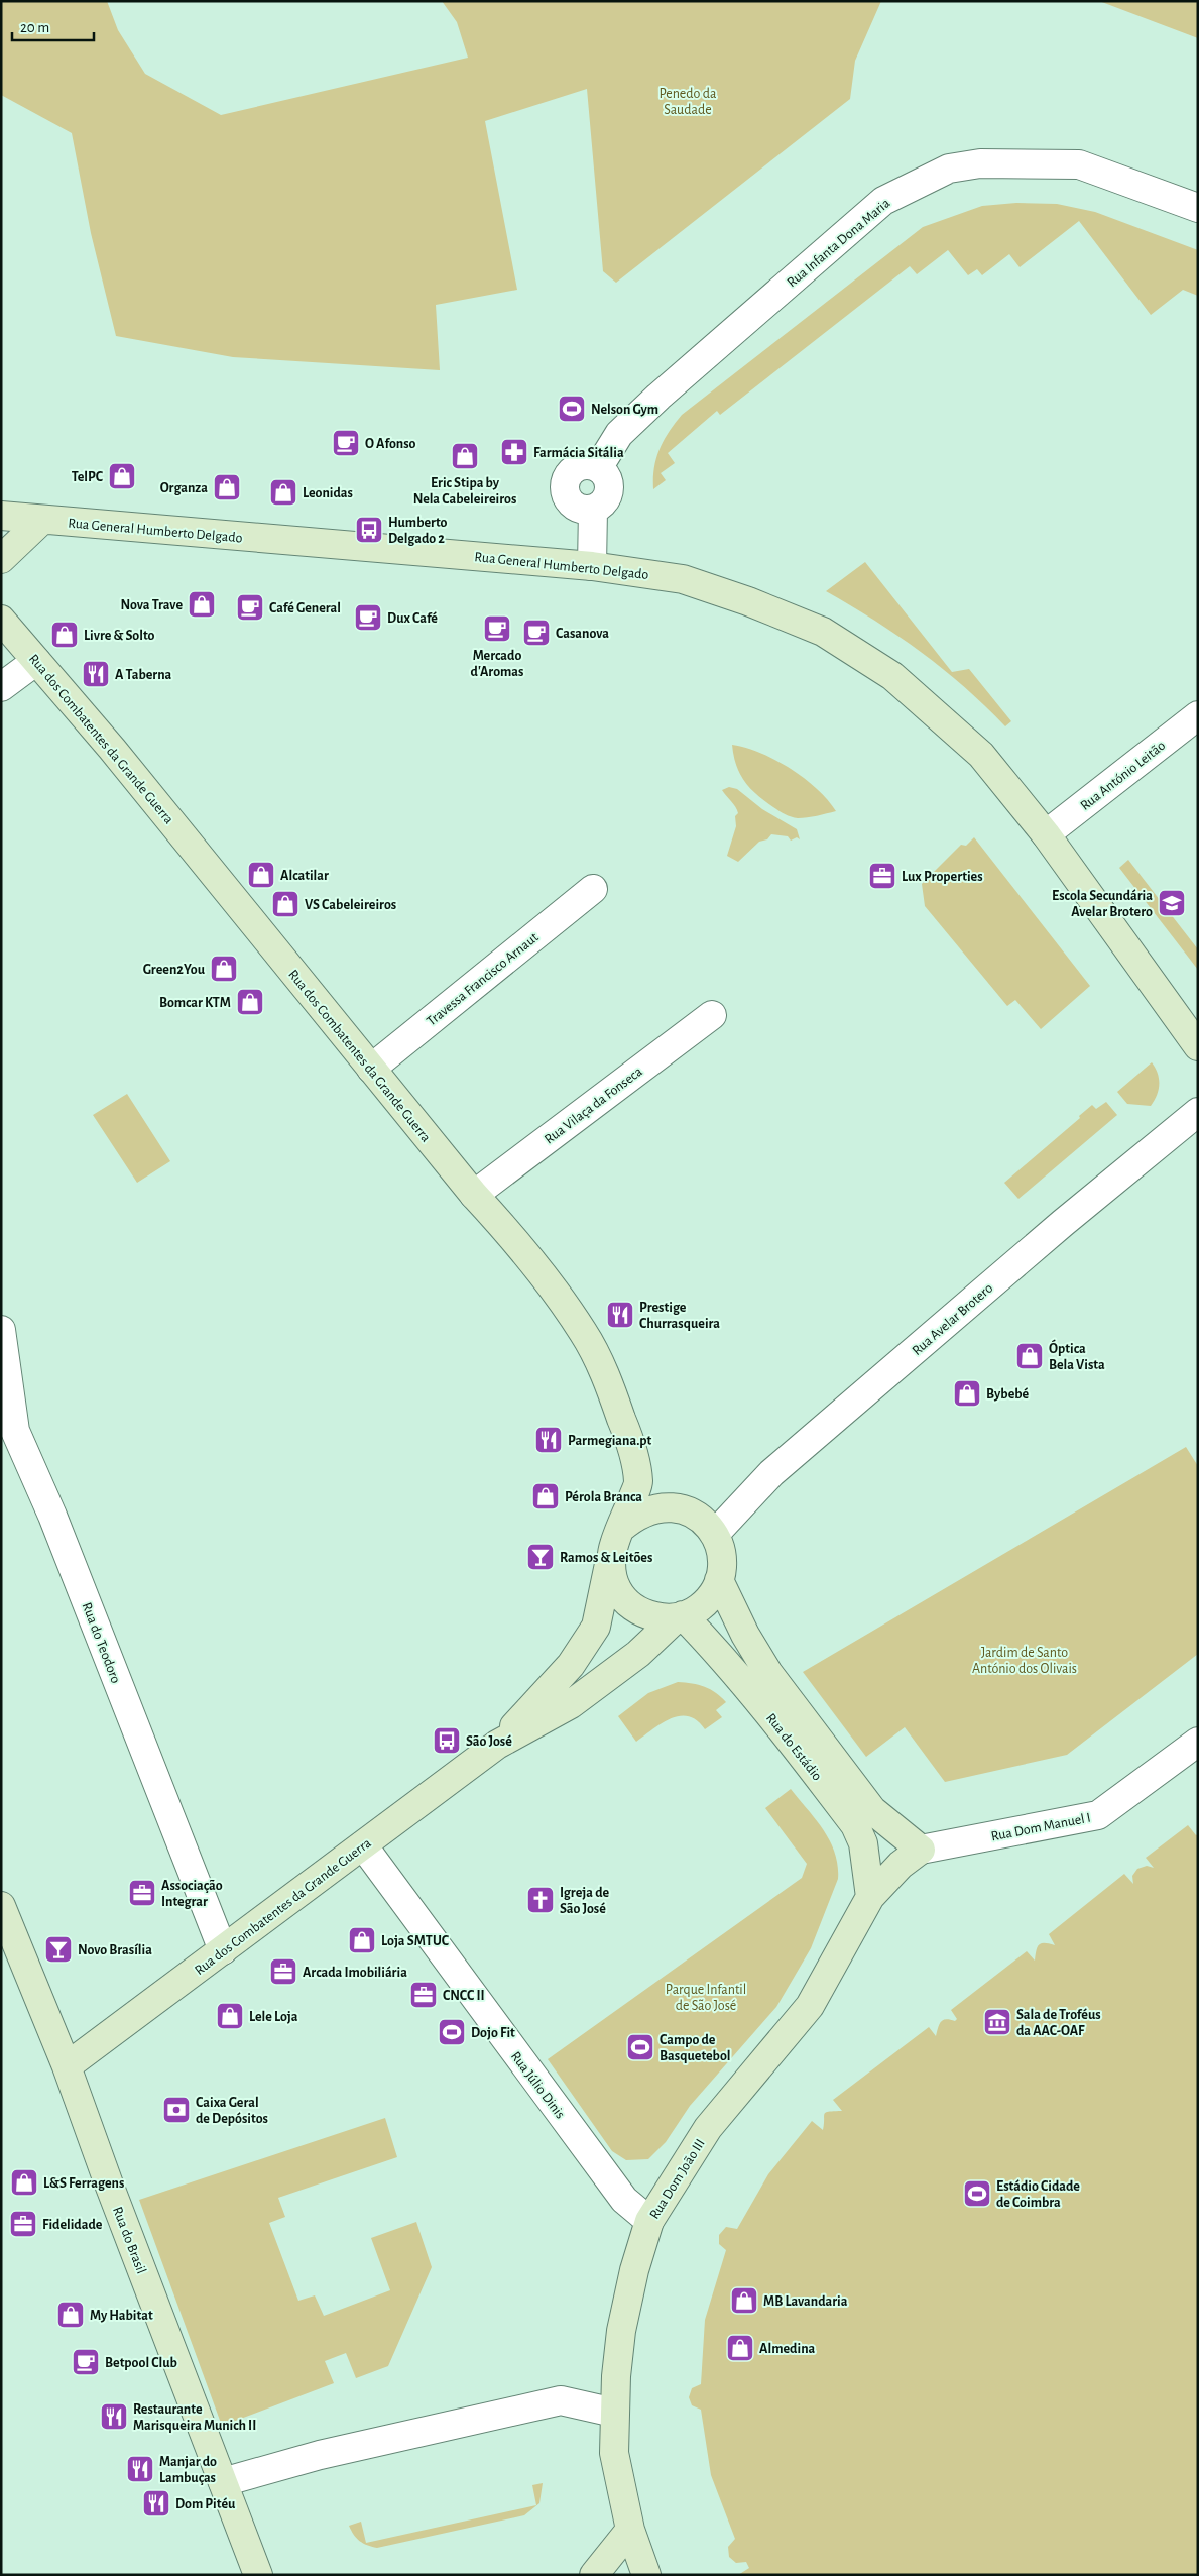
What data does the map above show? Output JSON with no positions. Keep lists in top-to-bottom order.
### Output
{
  "streets": {
    "main road": [
      "Rua General Humberto Delgado",
      "Rua dos Combatentes da Grande Guerra",
      "Rua do Estádio",
      "Rua Dom João III",
      "Rua do Brasil"
    ],
    "street": [
      "Rua Infanta Dona Maria",
      "Rua António Leitão",
      "Travessa Francisco Arnaut",
      "Rua Vilaça da Fonseca",
      "Rua Avelar Brotero",
      "Rua do Teodoro",
      "Rua Dom Manuel I",
      "Rua Júlio Dinis"
    ]
  },
  "crossings": [
    ["Rua General Humberto Delgado", "Rua António Leitão"],
    ["Rua dos Combatentes da Grande Guerra", "Travessa Francisco Arnaut"],
    ["Rua dos Combatentes da Grande Guerra", "Rua Vilaça da Fonseca"],
    ["Rua dos Combatentes da Grande Guerra", "Rua Avelar Brotero"],
    ["Rua dos Combatentes da Grande Guerra", "Rua do Teodoro"],
    ["Rua dos Combatentes da Grande Guerra", "Rua do Estádio"],
    ["Rua dos Combatentes da Grande Guerra", "Rua Júlio Dinis"],
    ["Rua dos Combatentes da Grande Guerra", "Rua do Brasil"],
    ["Rua Avelar Brotero", "Rua do Estádio"],
    ["Rua do Estádio", "Rua Dom Manuel I"],
    ["Rua do Estádio", "Rua Dom João III"],
    ["Rua Dom Manuel I", "Rua Dom João III"],
    ["Rua Júlio Dinis", "Rua Dom João III"]
  ],
  "parks": ["Penedo da Saudade", "Jardim de Santo António dos Olivais", "Parque Infantil de São José"],
  "places": {
    "sports": [
      "Nelson Gym",
      "Dojo Fit",
      "Campo de Basquetebol",
      "Estádio Cidade de Coimbra"
    ],
    "cafe": [
      "O Afonso",
      "Café General",
      "Dux Café",
      "Mercado d'Aromas",
      "Casanova",
      "Betpool Club"
    ],
    "pharmacy": ["Farmácia Sitália"],
    "shop": [
      "Eric Stipa by Nela Cabeleireiros",
      "TelPC",
      "Organza",
      "Leonidas",
      "Nova Trave",
      "Livre & Solto",
      "Alcatilar",
      "VS Cabeleireiros",
      "Green2You",
      "Bomcar KTM",
      "Óptica Bela Vista",
      "Bybebé",
      "Pérola Branca",
      "Loja SMTUC",
      "Lele Loja",
      "L&S Ferragens",
      "MB Lavandaria",
      "My Habitat",
      "Almedina"
    ],
    "bus stop": ["Humberto Delgado 2", "São José"],
    "restaurant": [
      "A Taberna",
      "Prestige Churrasqueira",
      "Parmegiana.pt",
      "Restaurante Marisqueira Munich II",
      "Manjar do Lambuças",
      "Dom Pitéu"
    ],
    "office": [
      "Lux Properties",
      "Associação Integrar",
      "Arcada Imobiliária",
      "CNCC II",
      "Fidelidade"
    ],
    "school or university": ["Escola Secundária Avelar Brotero"],
    "bar": ["Ramos & Leitões", "Novo Brasília"],
    "church": ["Igreja de São José"],
    "museum": ["Sala de Troféus da AAC-OAF"],
    "bank": ["Caixa Geral de Depósitos"]
  },
  "scale_bar": "20 m"
}
